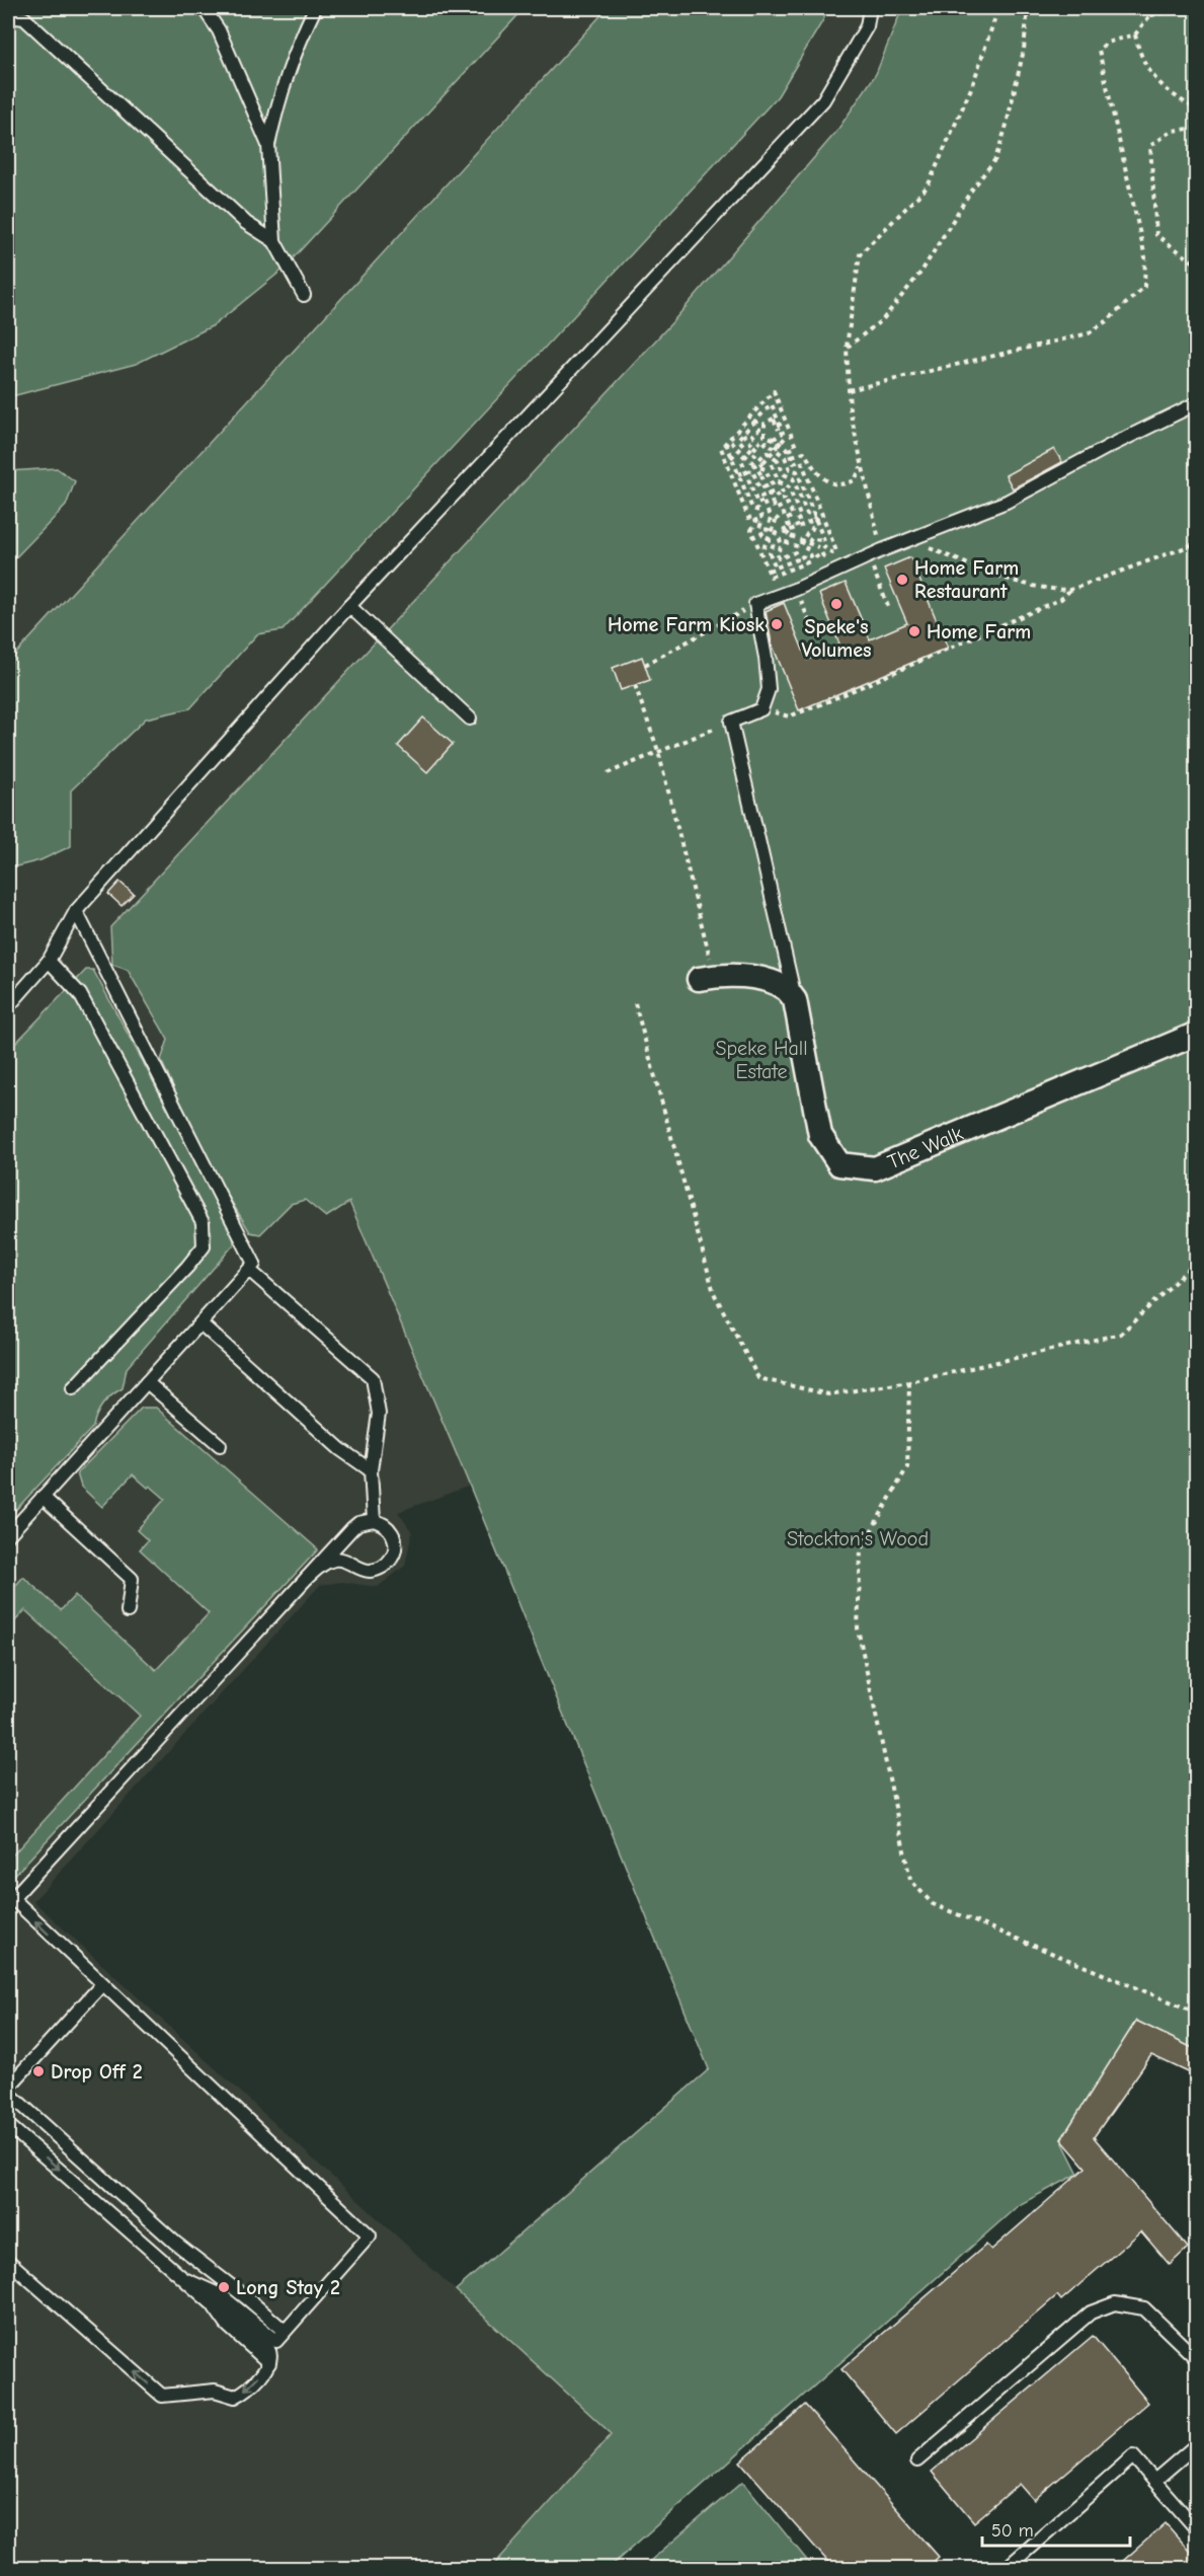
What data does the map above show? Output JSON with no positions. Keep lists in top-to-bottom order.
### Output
{
  "streets": {
    "street": ["The Walk"]
  },
  "parks": ["Speke Hall Estate", "Stockton's Wood"],
  "places": [
    "Home Farm Restaurant",
    "Speke's Volumes",
    "Home Farm Kiosk",
    "Home Farm",
    "Drop Off 2",
    "Long Stay 2"
  ],
  "scale_bar": "50 m"
}
